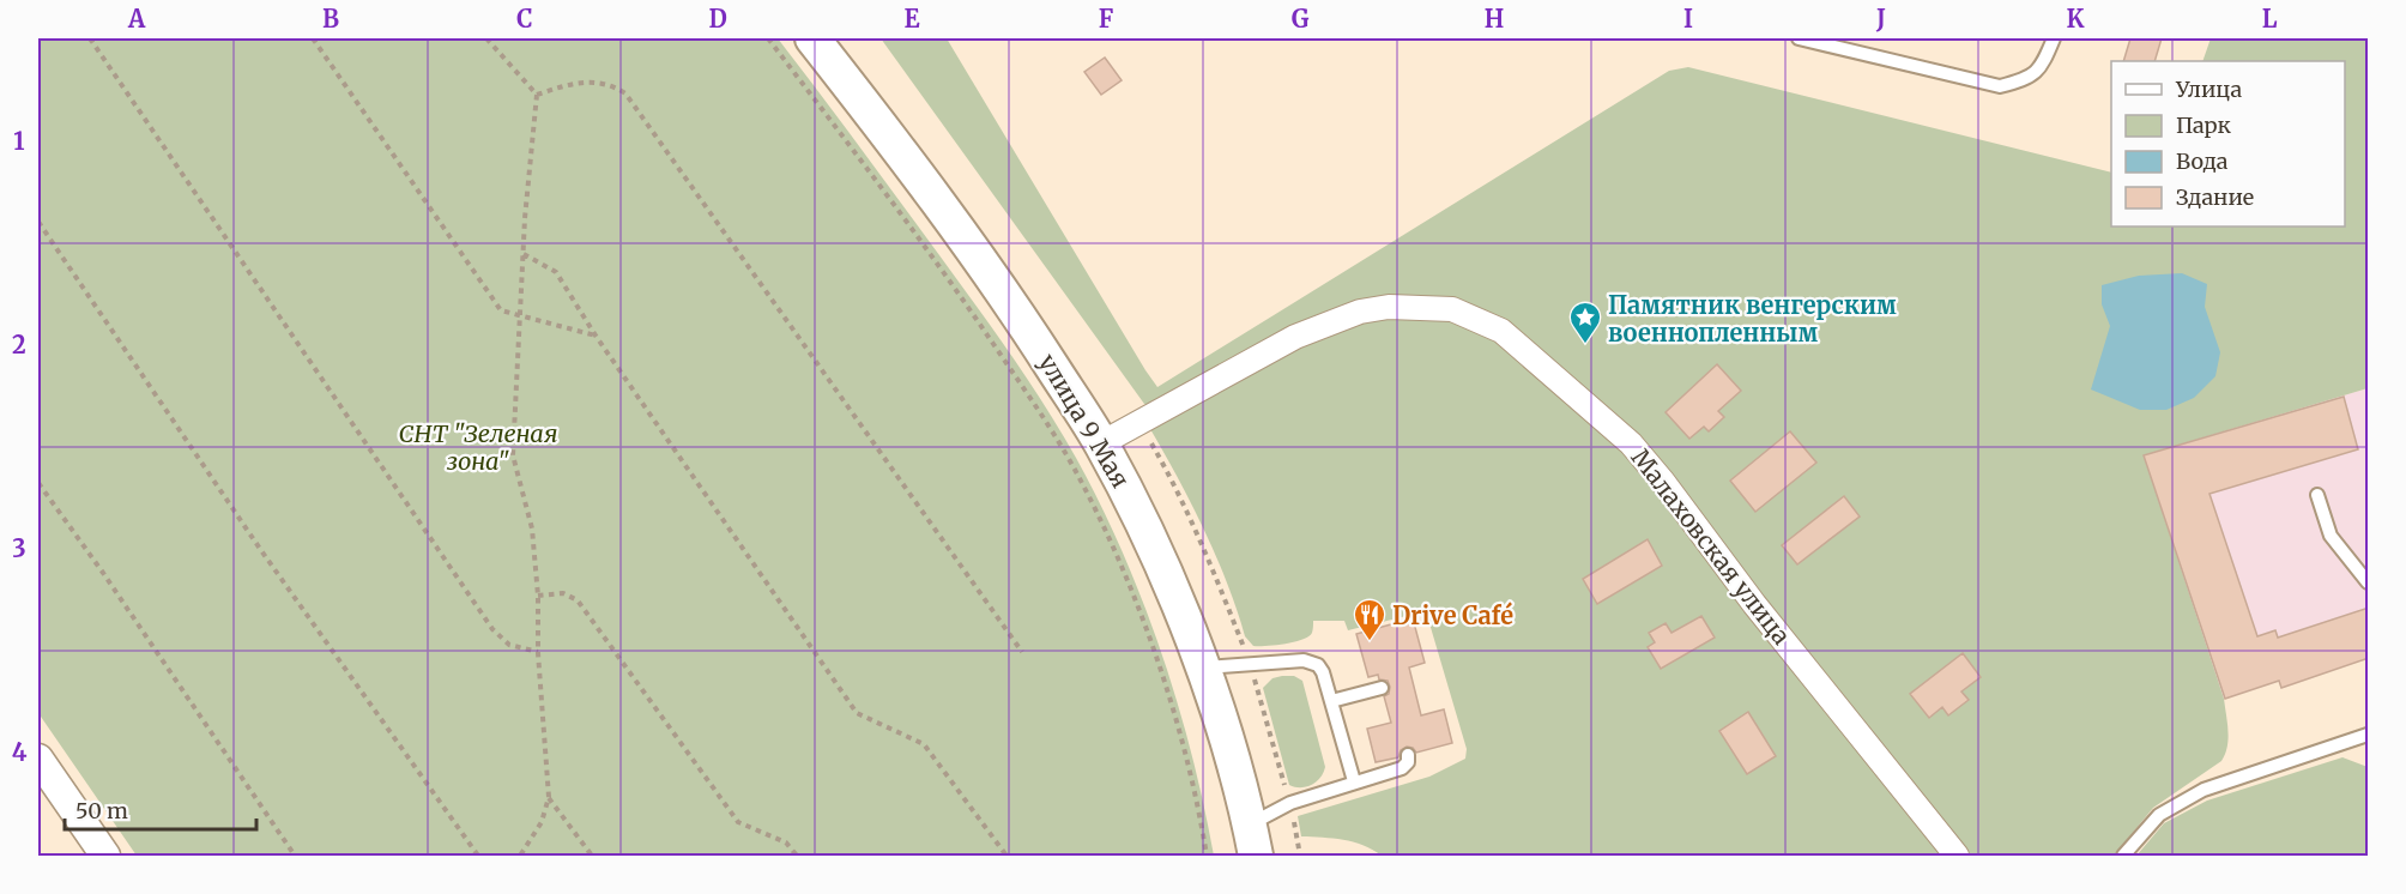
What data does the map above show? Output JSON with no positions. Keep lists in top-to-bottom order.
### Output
{
  "streets": {
    "main road": ["улица 9 Мая"],
    "street": ["Малаховская улица"]
  },
  "crossings": [
    ["улица 9 Мая", "Малаховская улица"]
  ],
  "parks": ["СНТ \"Зеленая зона\""],
  "places": {
    "place": ["Памятник венгерским военнопленным"],
    "restaurant": ["Drive Café"]
  },
  "legend": [
    "Улица",
    "Парк",
    "Вода",
    "Здание"
  ],
  "scale_bar": "50 m",
  "grid": {
    "columns": [
      "A",
      "B",
      "C",
      "D",
      "E",
      "F",
      "G",
      "H",
      "I",
      "J",
      "K",
      "L"
    ],
    "rows": [
      "1",
      "2",
      "3",
      "4"
    ]
  }
}
